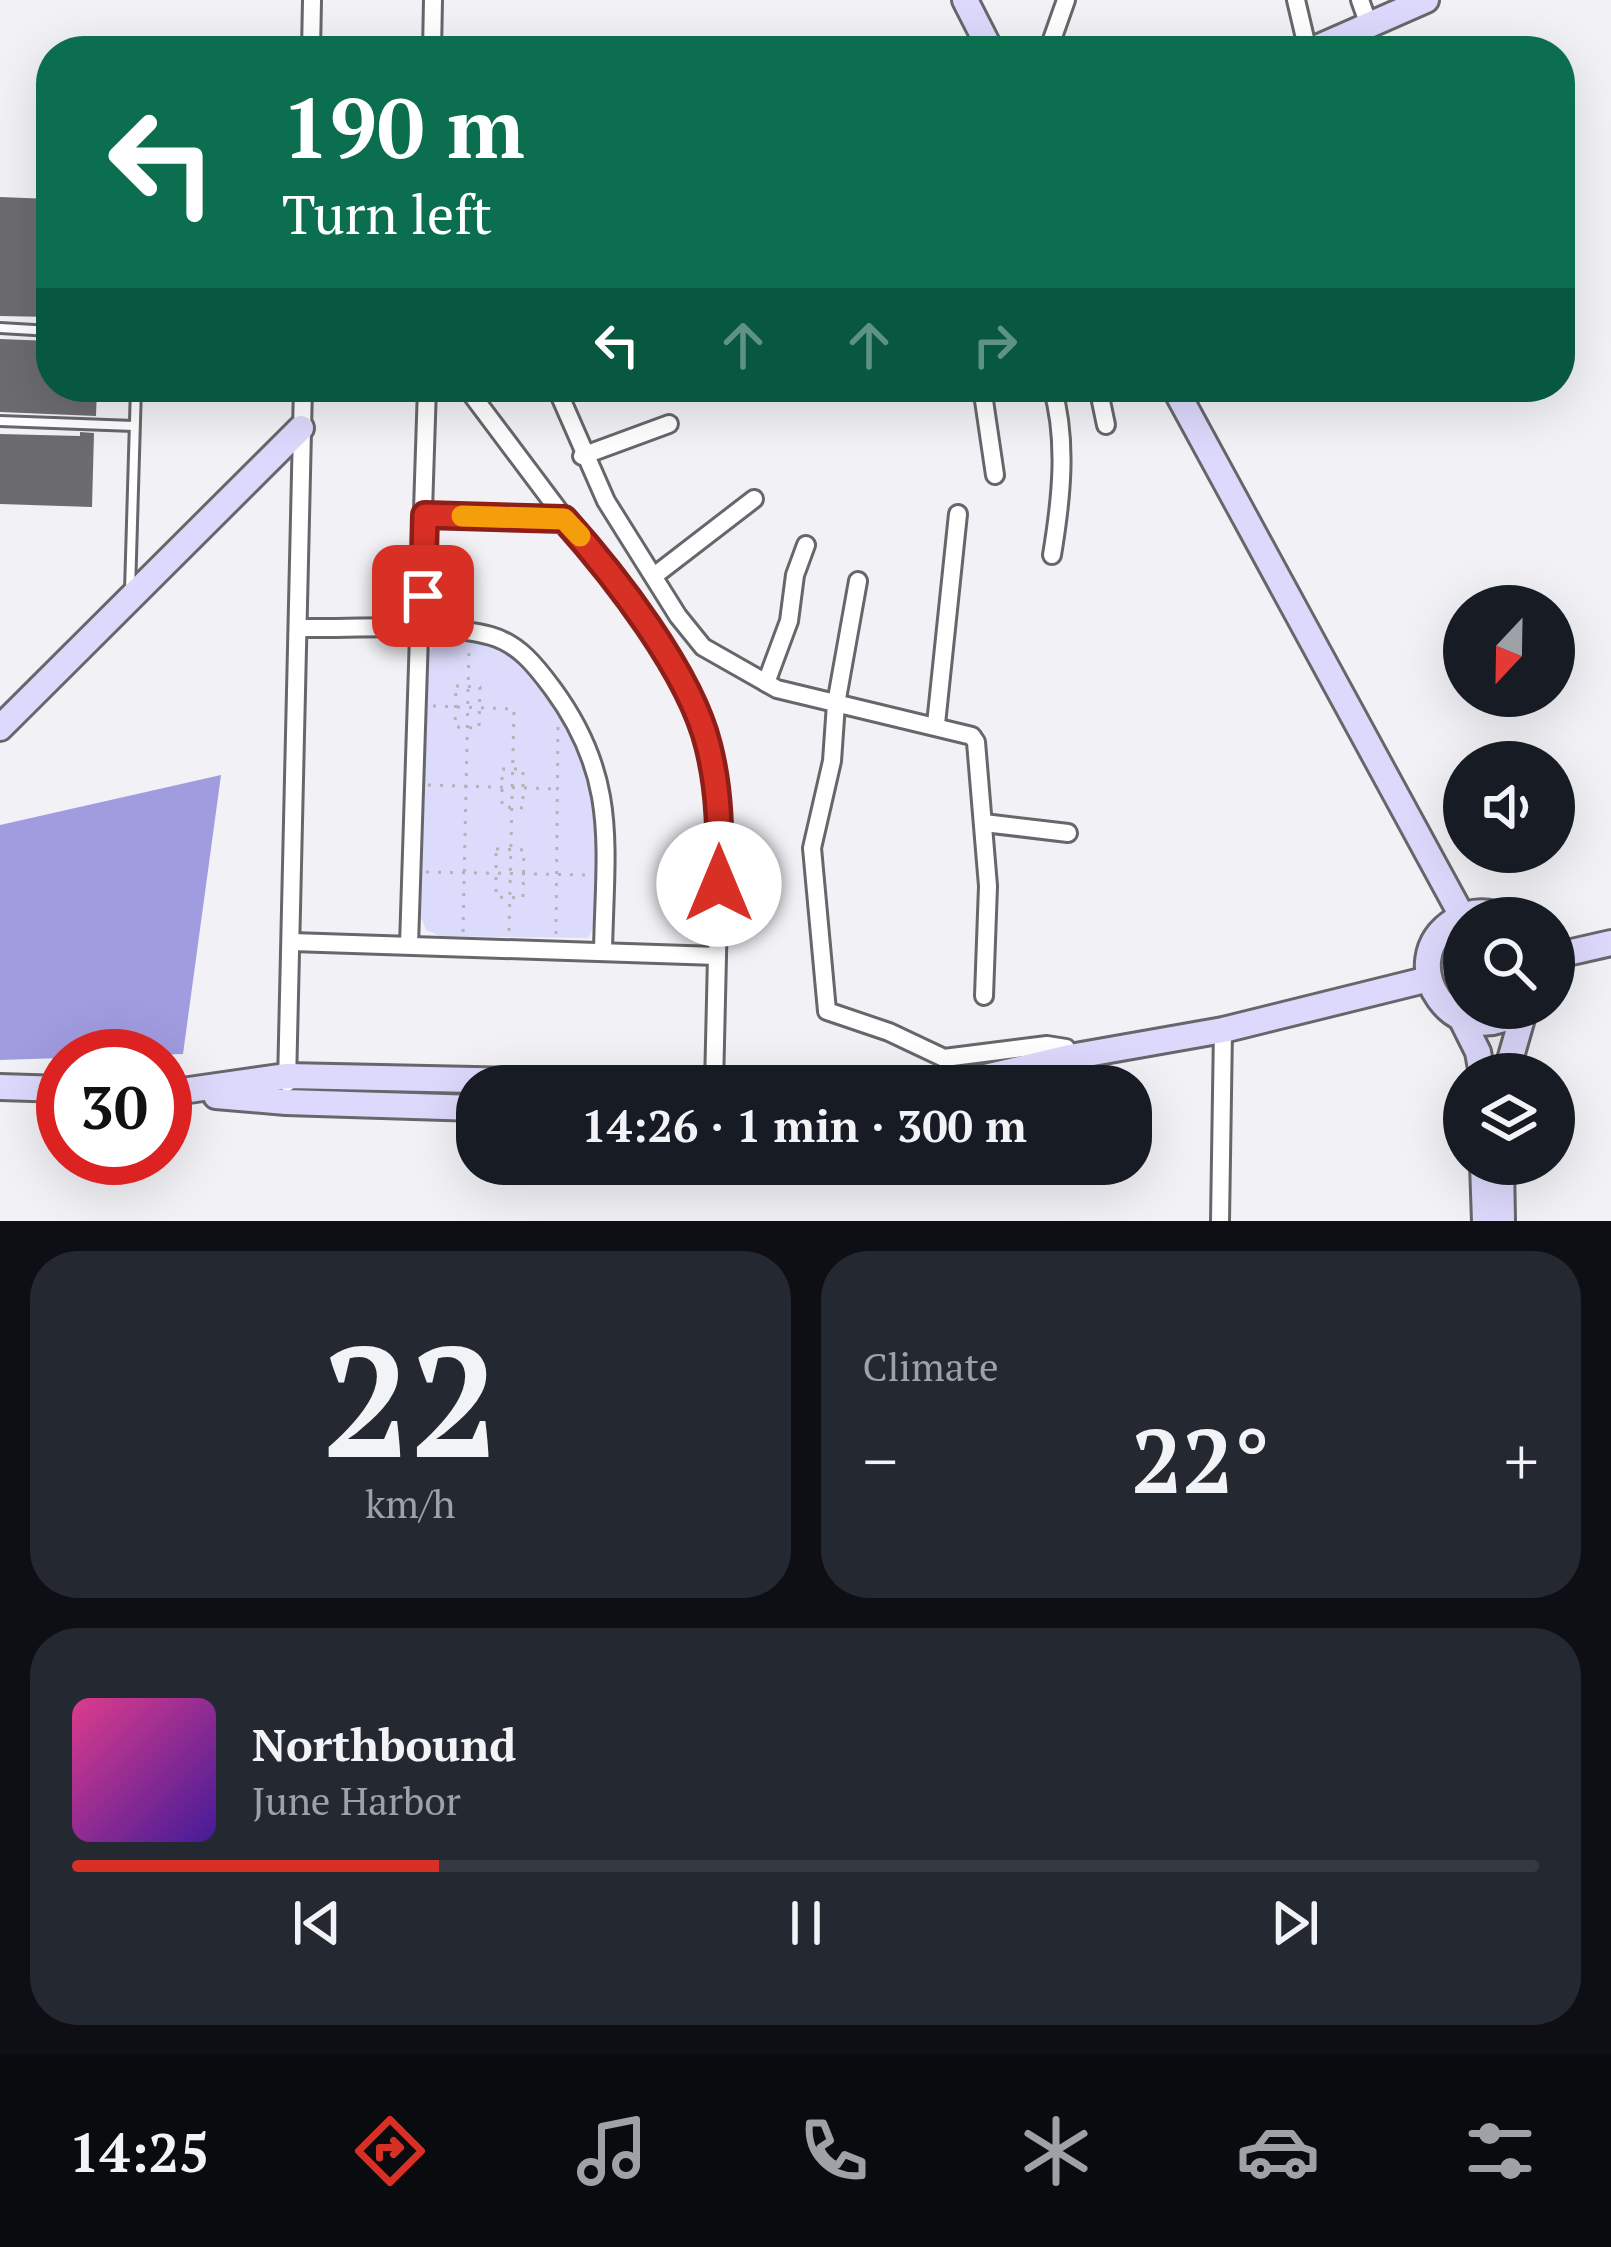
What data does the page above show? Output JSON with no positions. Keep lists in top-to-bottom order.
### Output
{
  "north": "bottom",
  "page": {
    "turn": ["190 m", "Turn left"],
    "limit": "30",
    "trip": "14:26 · 1 min · 300 m",
    "tile": [
      ["22", "km/h"],
      "Climate"
    ],
    "heat": ["−", "22°", "+"],
    "song": ["Northbound", "June Harbor"],
    "tabs": "14:25"
  }
}
